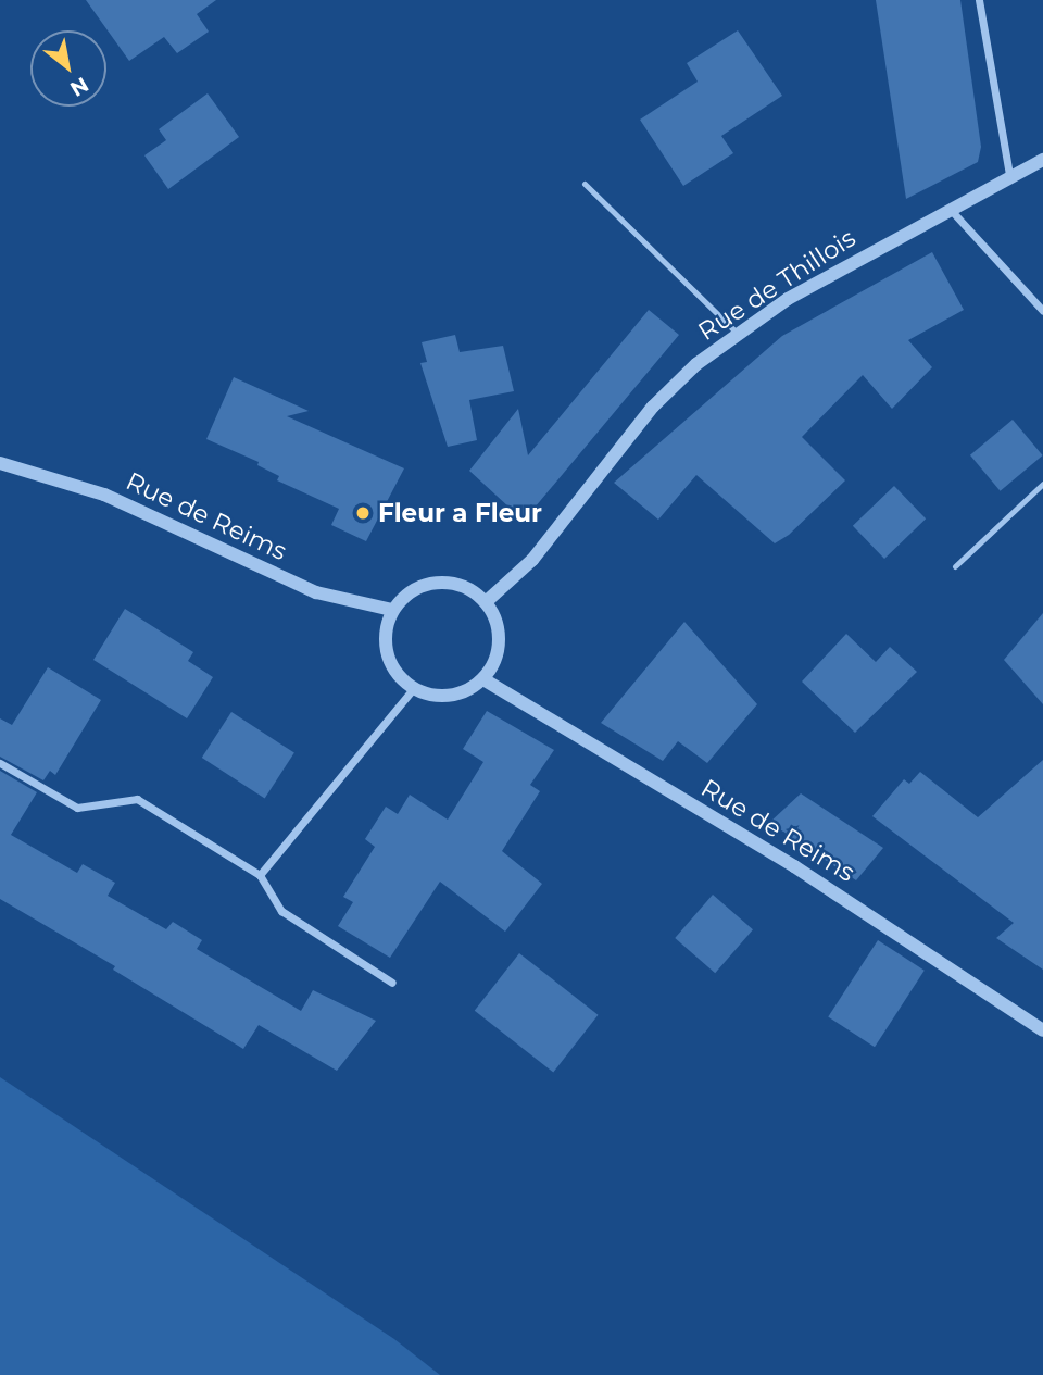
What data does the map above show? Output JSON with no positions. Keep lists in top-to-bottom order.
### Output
{
  "streets": {
    "street": ["Rue de Thillois", "Rue de Reims"]
  },
  "crossings": [
    ["Rue de Thillois", "Rue de Reims"]
  ],
  "places": ["Fleur a Fleur"],
  "north": "bottom right"
}
